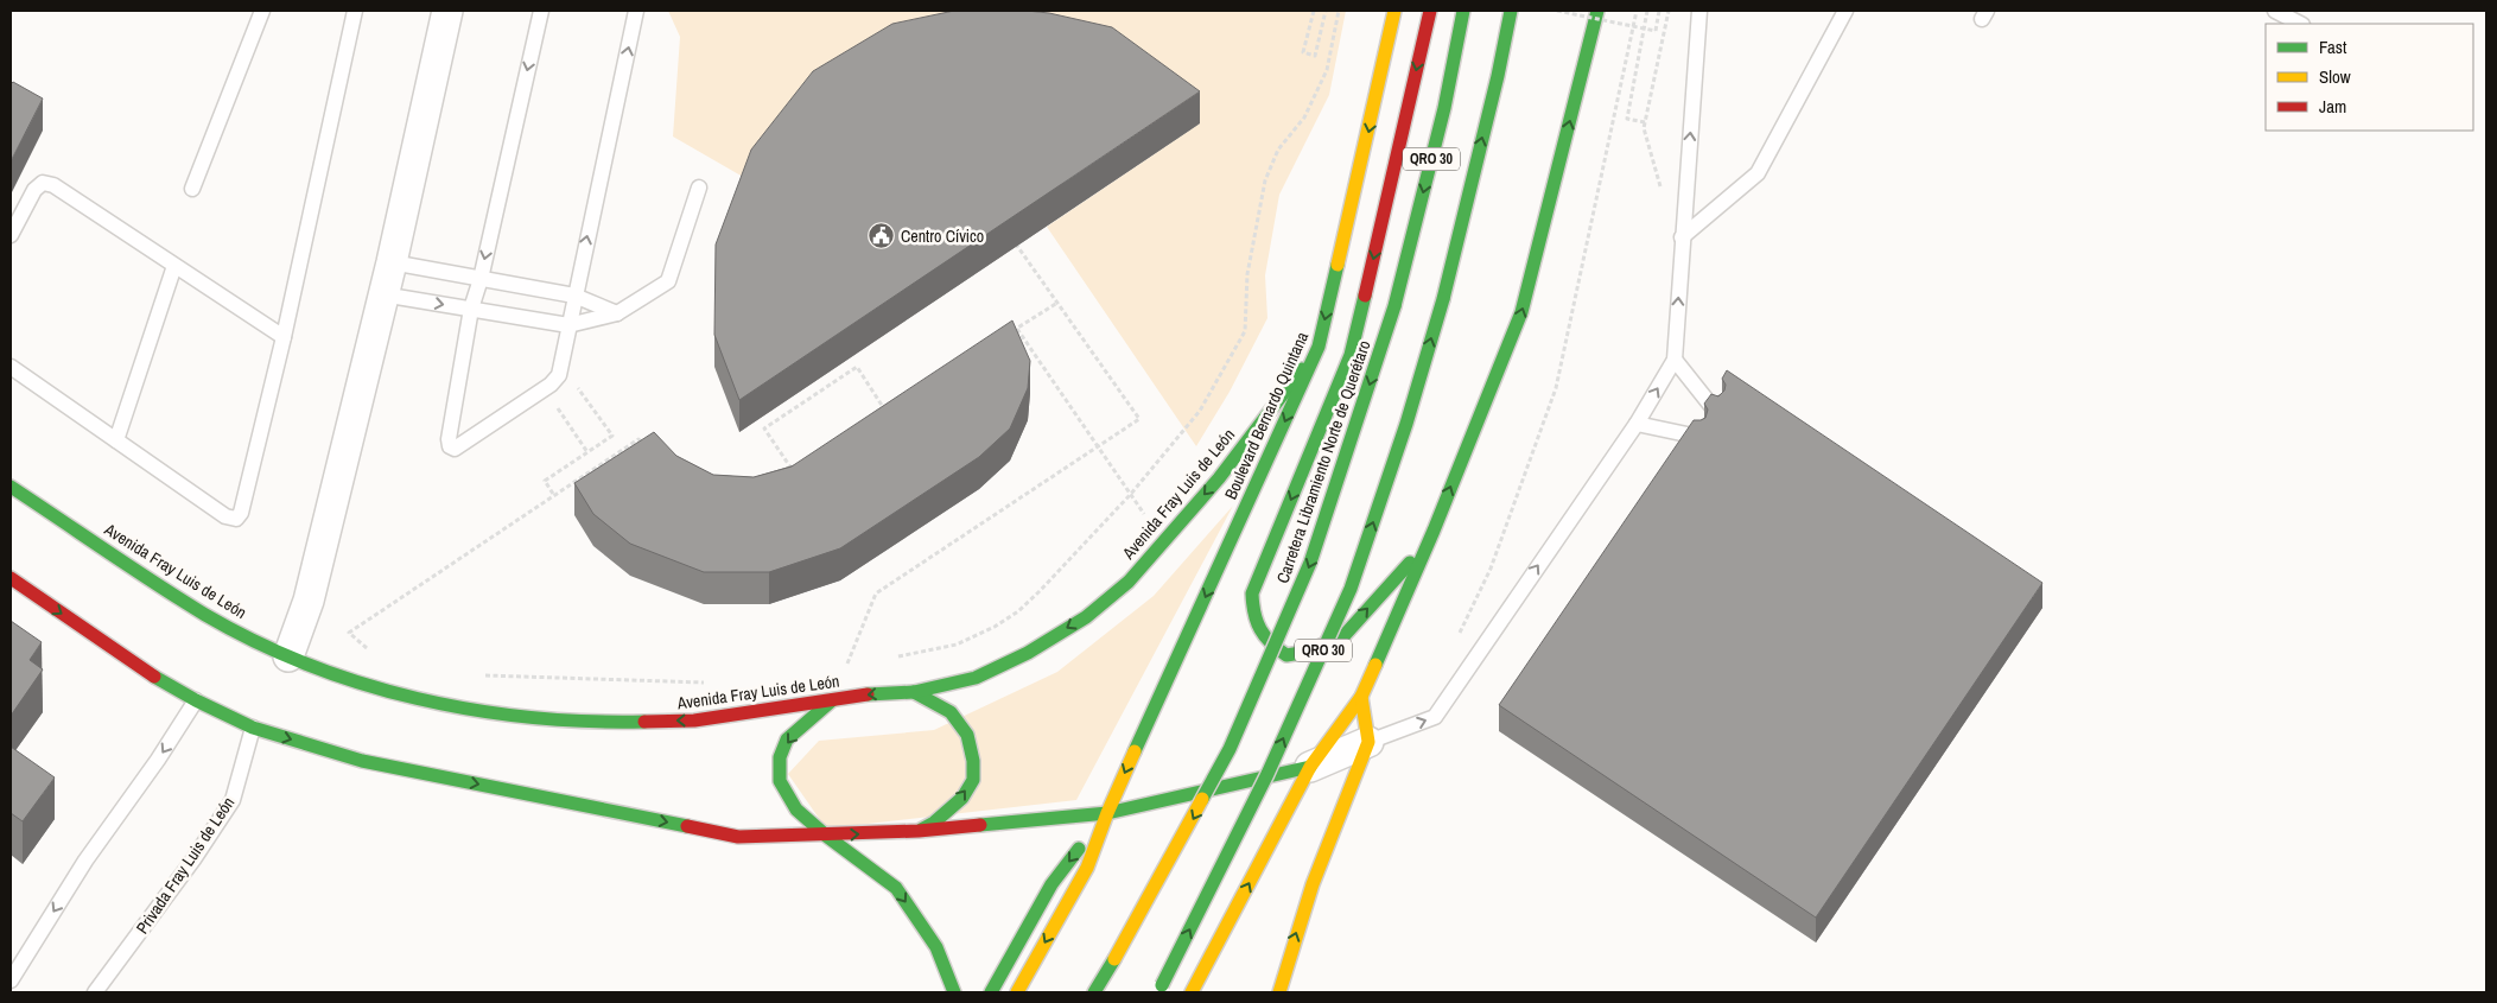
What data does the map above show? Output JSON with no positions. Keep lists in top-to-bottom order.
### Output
{
  "streets": {
    "main road": [
      "QRO 30",
      "Boulevard Bernardo Quintana",
      "Carretera Libramiento Norte de Querétaro",
      "Avenida Fray Luis de León"
    ],
    "lane": ["Privada Fray Luis de León"]
  },
  "crossings": [
    ["Boulevard Bernardo Quintana", "Avenida Fray Luis de León"]
  ],
  "one_way": ["Avenida Fray Luis de León"],
  "places": {
    "public building": ["Centro Cívico"]
  },
  "legend": ["Fast", "Slow", "Jam"]
}
